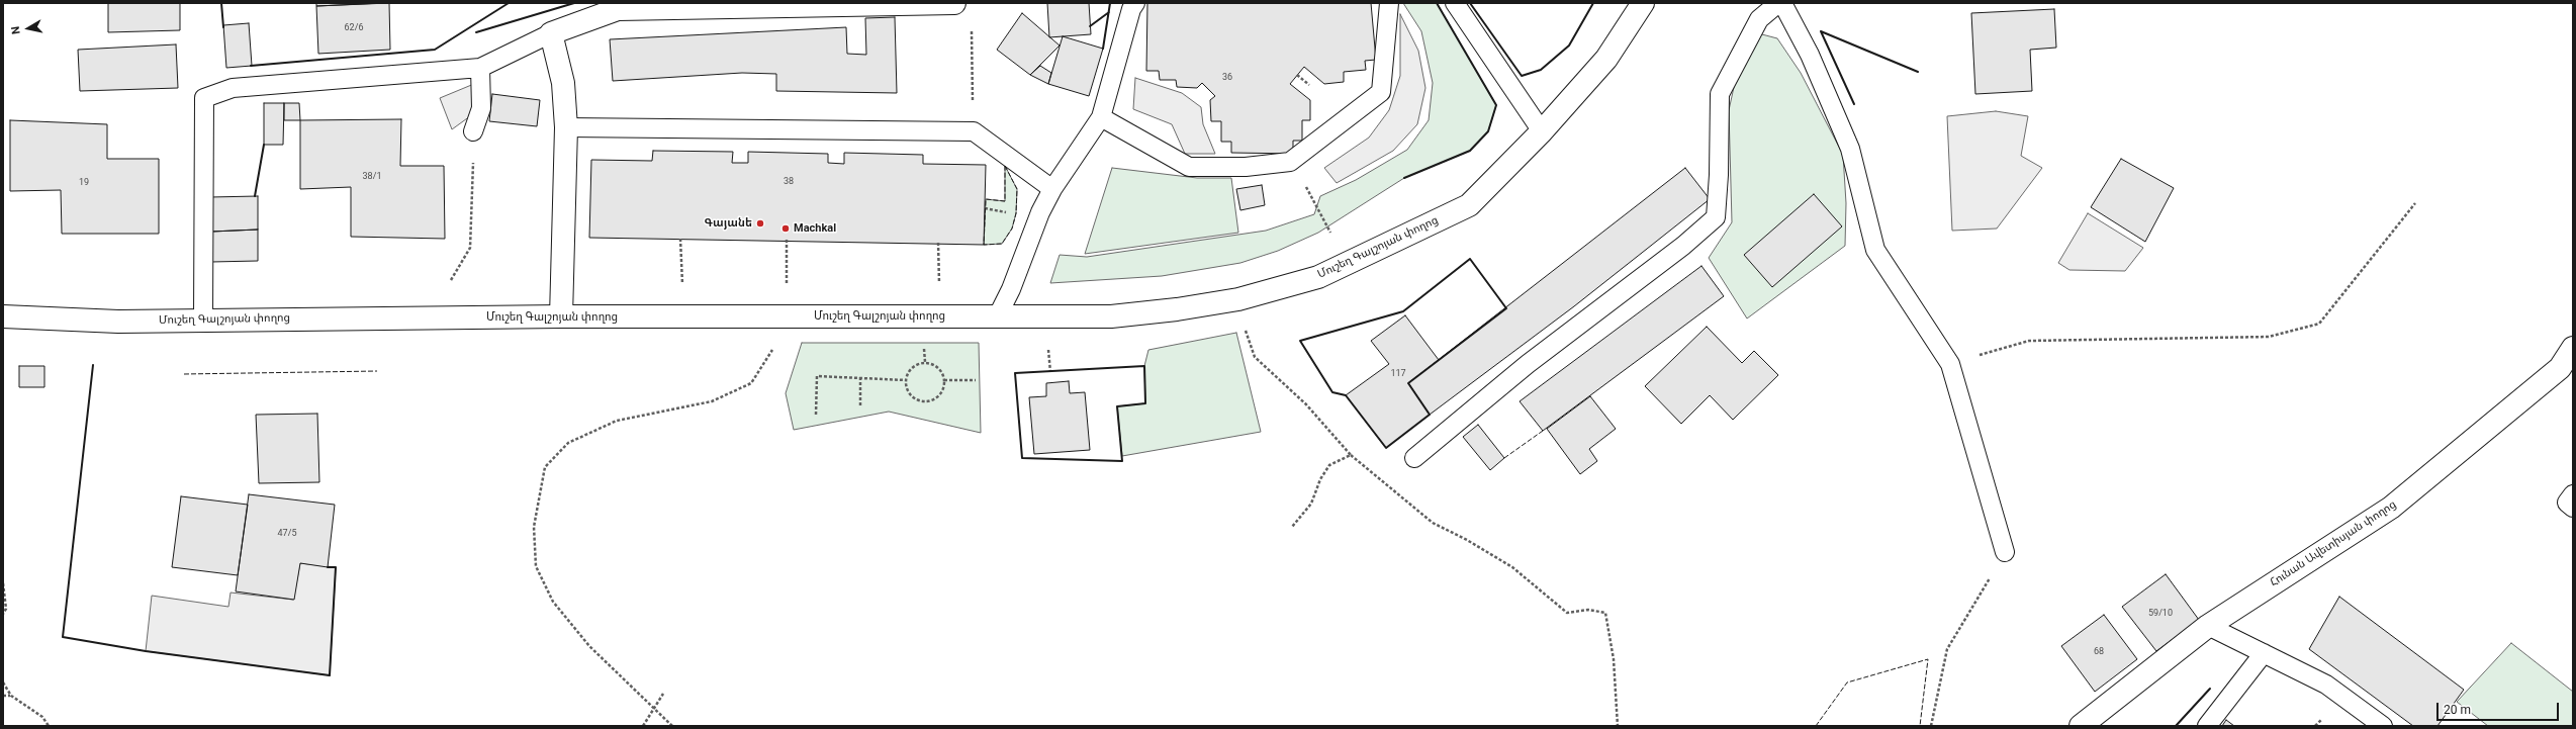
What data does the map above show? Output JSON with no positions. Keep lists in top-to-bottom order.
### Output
{
  "streets": {
    "street": ["Մուշեղ Գալշոյան փողոց", "Հունան Ավետիսյան փողոց"]
  },
  "places": ["Գայանե", "Machkal"],
  "house_numbers": [
    "62/6",
    "36",
    "38/1",
    "38",
    "19",
    "117",
    "47/5",
    "59/10",
    "68"
  ],
  "scale_bar": "20 m",
  "north": "left"
}
